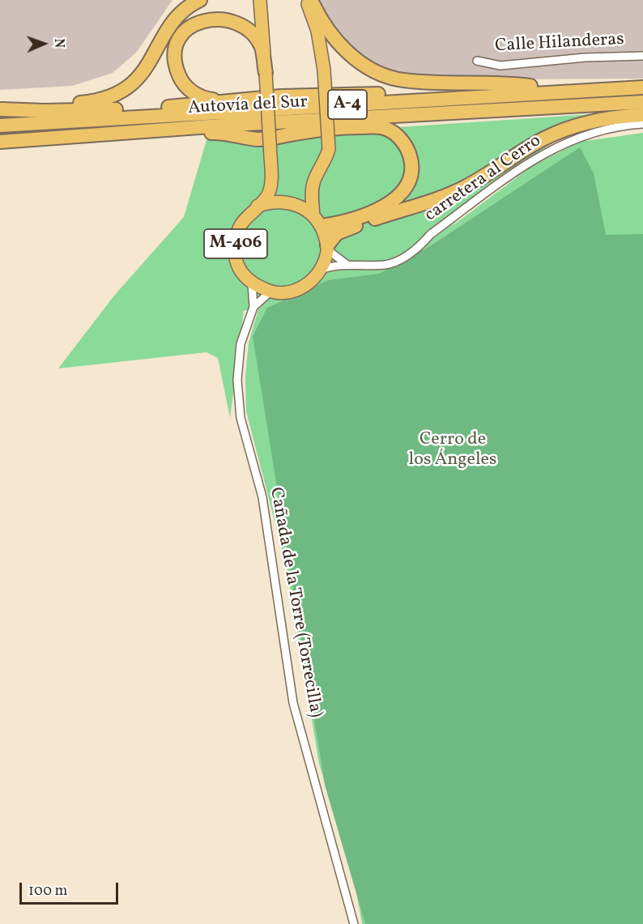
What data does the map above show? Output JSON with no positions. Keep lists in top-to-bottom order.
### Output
{
  "streets": {
    "highway": ["A-4", "Autovía del Sur", "M-406"],
    "street": ["Calle Hilanderas", "carretera al Cerro", "Cañada de la Torre (Torrecilla)"]
  },
  "crossings": [
    ["carretera al Cerro", "M-406"],
    ["carretera al Cerro", "Cañada de la Torre (Torrecilla)"],
    ["M-406", "Cañada de la Torre (Torrecilla)"]
  ],
  "parks": ["Cerro de los Ángeles"],
  "scale_bar": "100 m",
  "north": "right"
}
